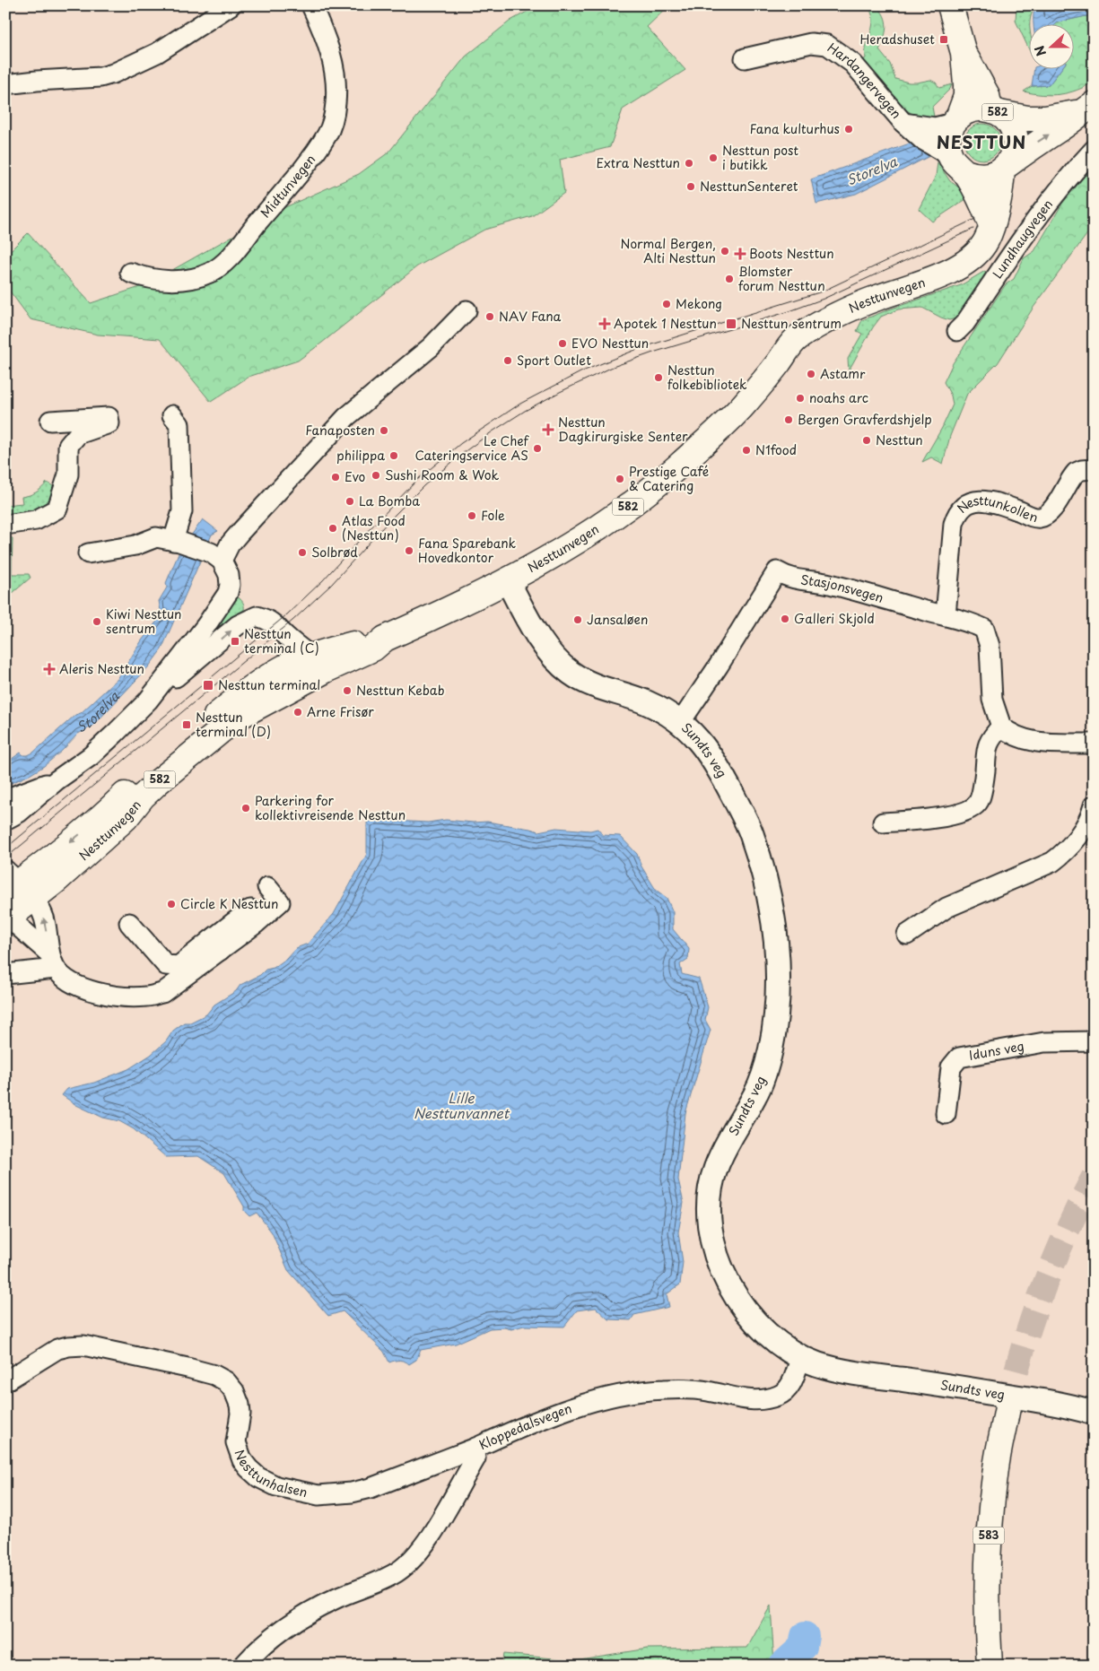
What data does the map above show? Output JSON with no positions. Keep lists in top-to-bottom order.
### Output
{
  "streets": {
    "main road": ["582", "Nesttunvegen", "583"],
    "street": [
      "Hardangervegen",
      "Midtunvegen",
      "Lundhaugvegen",
      "Nesttunkollen",
      "Stasjonsvegen",
      "Sundts veg",
      "Iduns veg",
      "Kloppedalsvegen",
      "Nesttunhalsen"
    ]
  },
  "crossings": [
    ["Hardangervegen", "582"],
    ["Hardangervegen", "Nesttunvegen"],
    ["582", "Nesttunvegen"],
    ["Nesttunvegen", "Sundts veg"],
    ["Nesttunkollen", "Stasjonsvegen"],
    ["Stasjonsvegen", "Sundts veg"],
    ["Sundts veg", "Kloppedalsvegen"],
    ["Kloppedalsvegen", "Nesttunhalsen"]
  ],
  "districts": ["NESTTUN"],
  "water": ["Storelva", "Lille Nesttunvannet"],
  "places": {
    "transit": [
      "Heradshuset",
      "Nesttun sentrum",
      "Nesttun terminal (C)",
      "Nesttun terminal",
      "Nesttun terminal (D)"
    ],
    "other": [
      "Fana kulturhus",
      "Nesttun post i butikk",
      "Extra Nesttun",
      "NesttunSenteret",
      "Normal Bergen, Alti Nesttun",
      "Blomster forum Nesttun",
      "Mekong",
      "NAV Fana",
      "EVO Nesttun",
      "Sport Outlet",
      "Astamr",
      "Nesttun folkebibliotek",
      "noahs arc",
      "Bergen Gravferdshjelp",
      "Fanaposten",
      "Nesttun",
      "Le Chef Cateringservice AS",
      "N1food",
      "philippa",
      "Sushi Room & Wok",
      "Evo",
      "Prestige Café & Catering",
      "La Bomba",
      "Fole",
      "Atlas Food (Nesttun)",
      "Fana Sparebank Hovedkontor",
      "Solbrød",
      "Galleri Skjold",
      "Jansaløen",
      "Kiwi Nesttun sentrum",
      "Nesttun Kebab",
      "Arne Frisør",
      "Parkering for kollektivreisende Nesttun",
      "Circle K Nesttun"
    ],
    "health": [
      "Boots Nesttun",
      "Apotek 1 Nesttun",
      "Nesttun Dagkirurgiske Senter",
      "Aleris Nesttun"
    ]
  },
  "north": "left"
}
